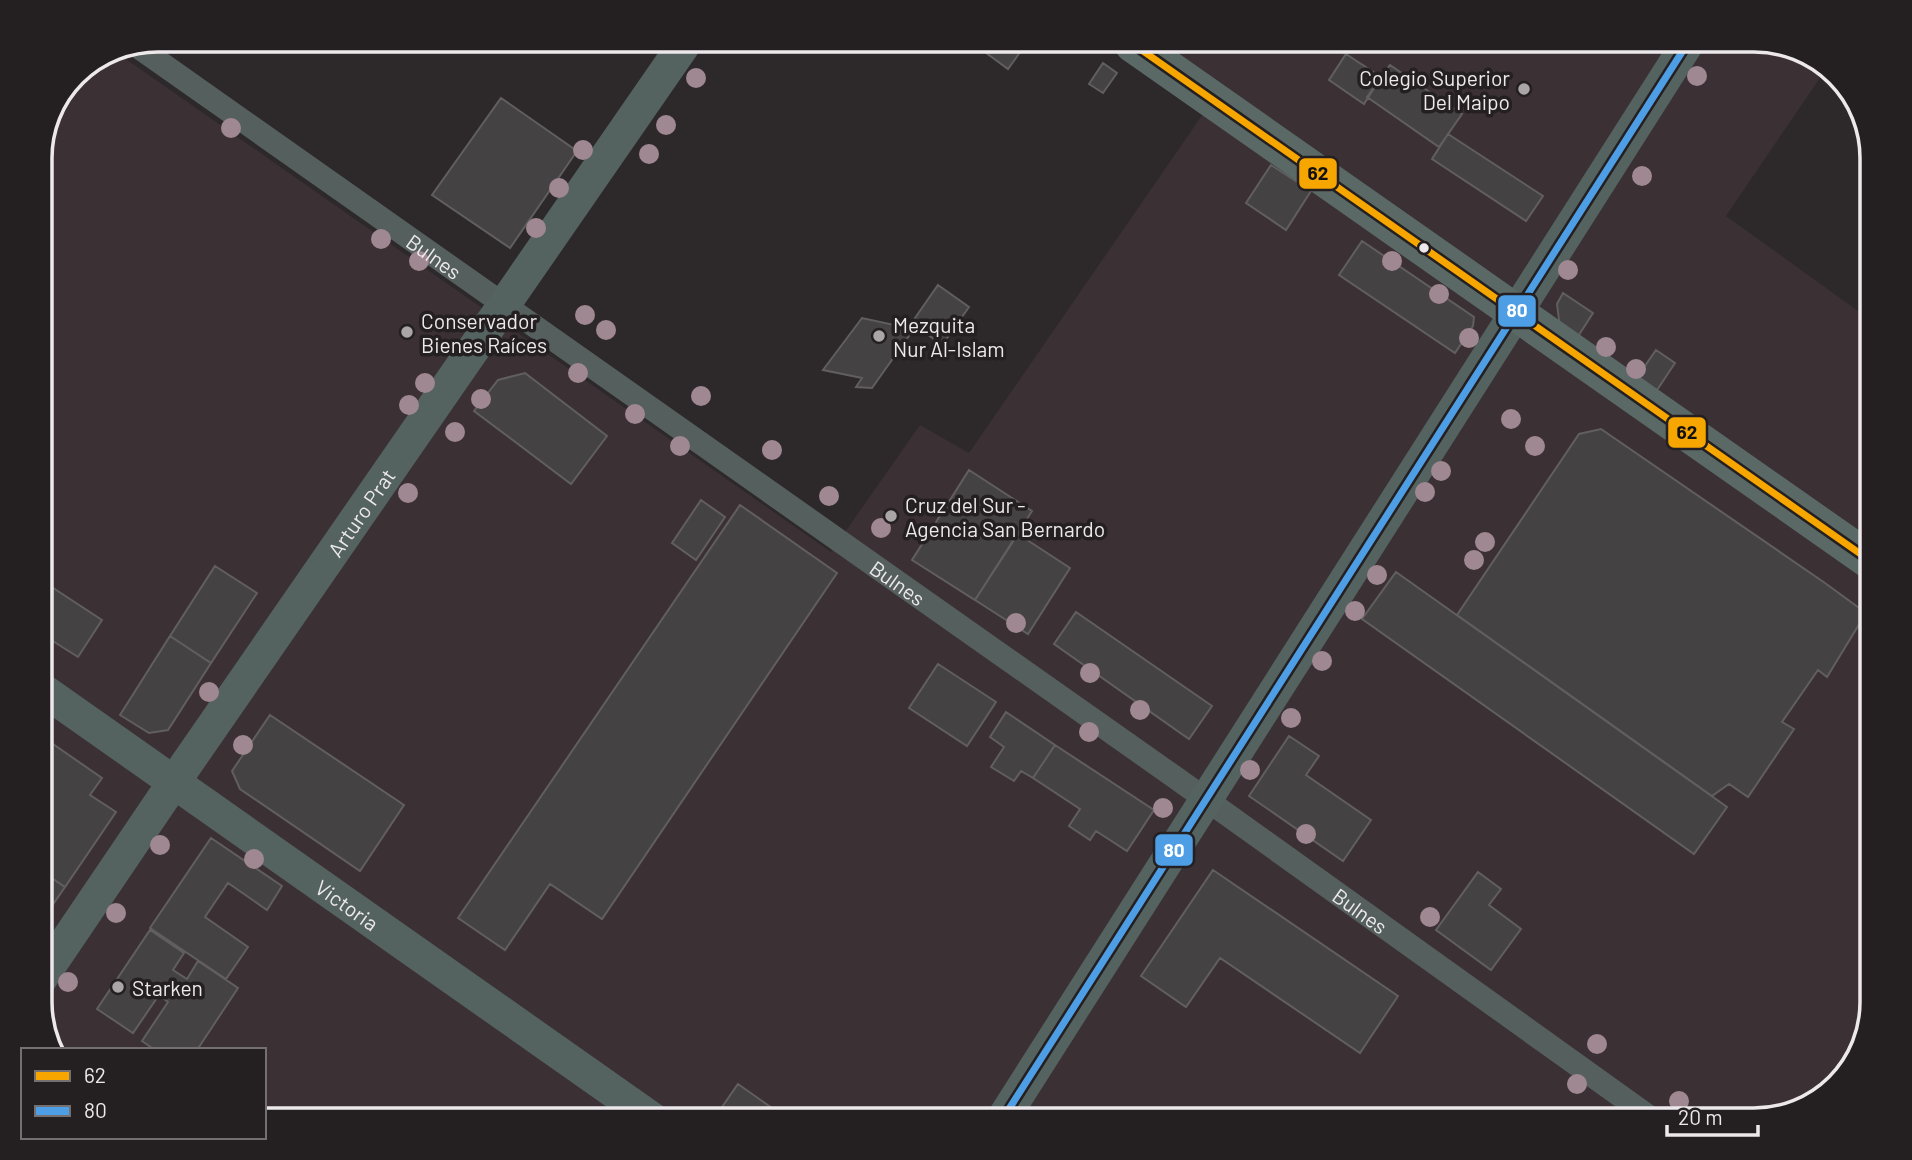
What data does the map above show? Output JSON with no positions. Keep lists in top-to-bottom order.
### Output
{
  "streets": {
    "street": ["Bulnes", "Arturo Prat", "Victoria"]
  },
  "crossings": [
    ["Bulnes", "Arturo Prat"],
    ["Arturo Prat", "Victoria"]
  ],
  "places": [
    "Colegio Superior Del Maipo",
    "Conservador Bienes Raíces",
    "Mezquita Nur Al-Islam",
    "Cruz del Sur - Agencia San Bernardo",
    "Starken"
  ],
  "lines": ["transit line 62", "transit line 80"],
  "legend": ["62", "80"],
  "scale_bar": "20 m"
}
